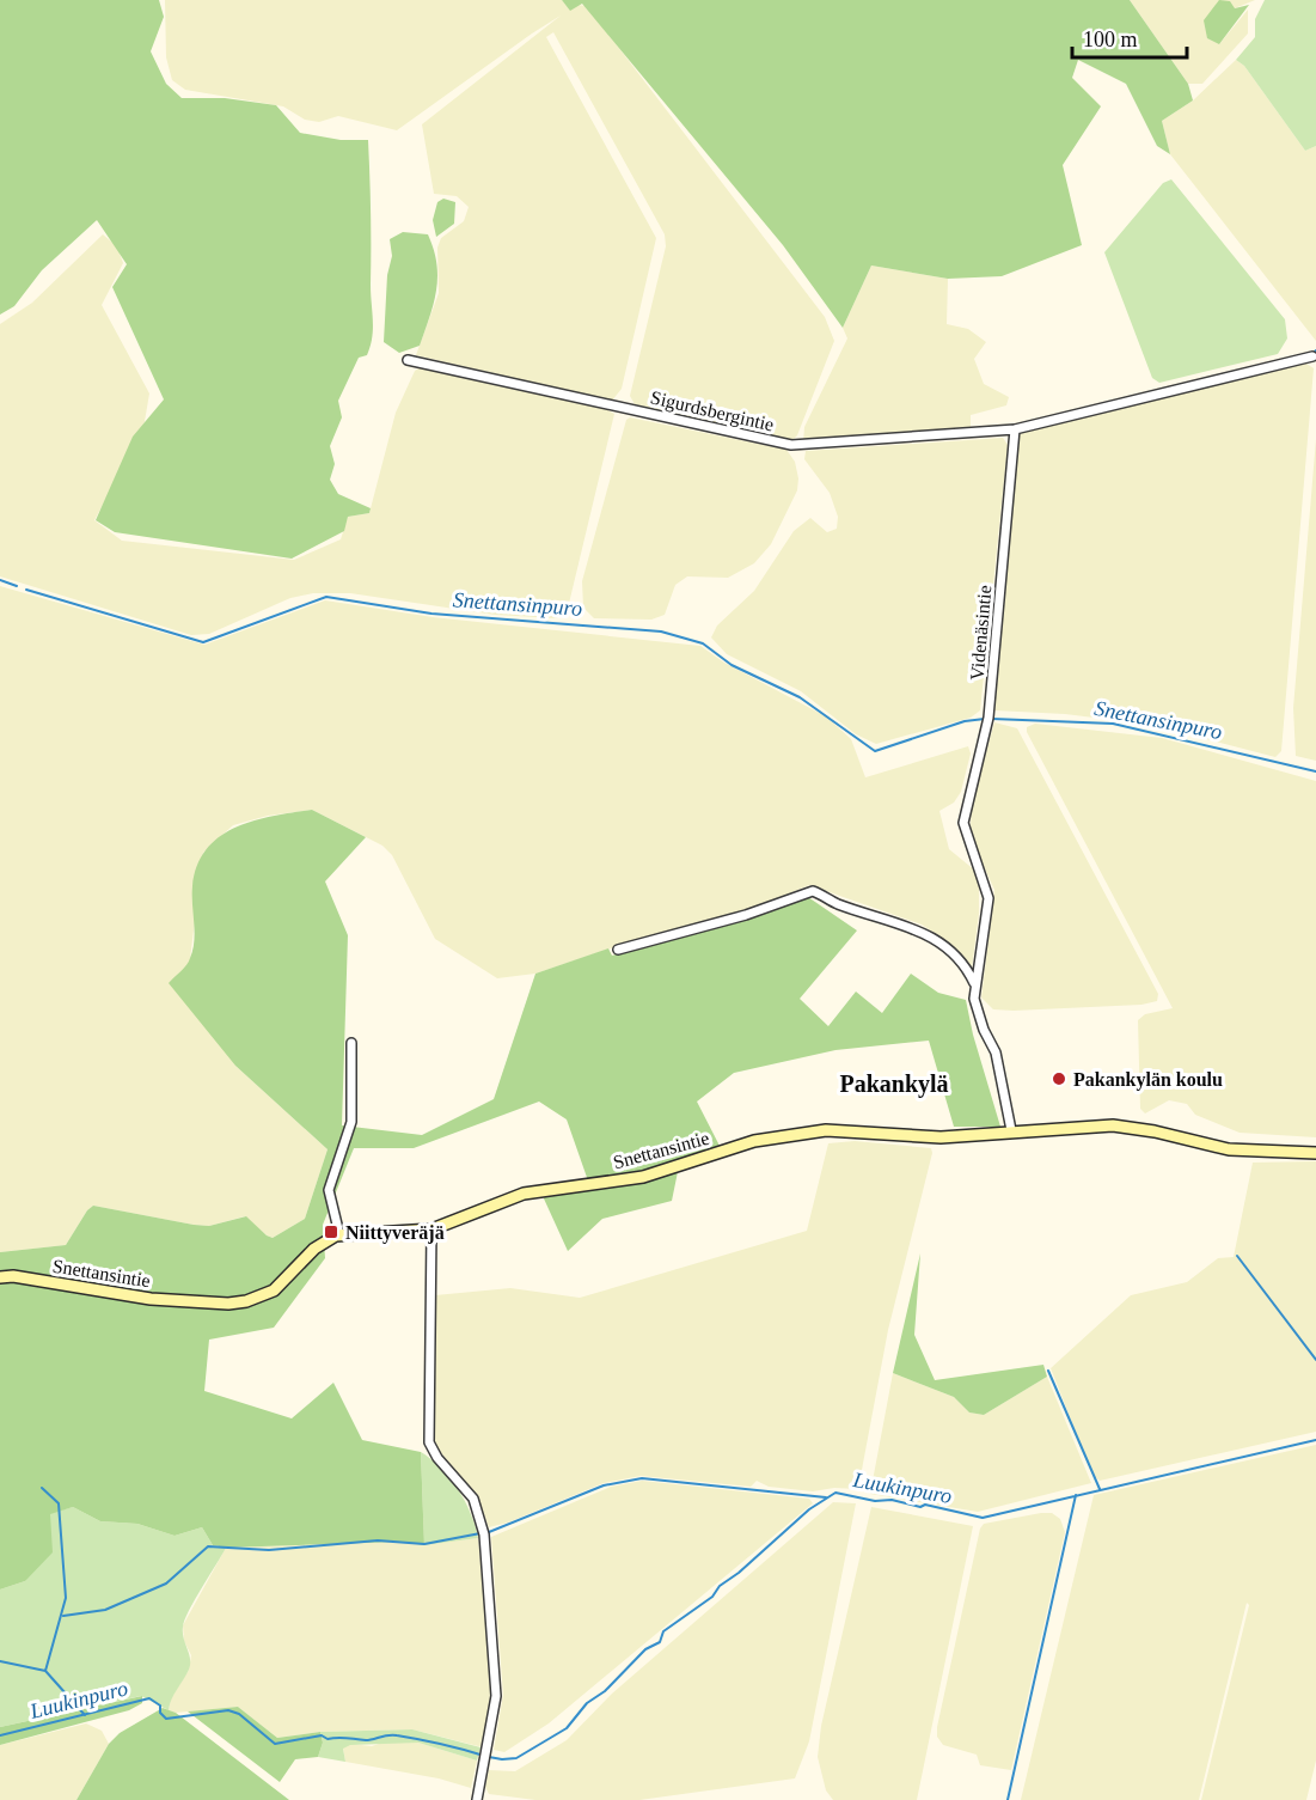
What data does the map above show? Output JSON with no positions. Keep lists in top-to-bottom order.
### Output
{
  "streets": {
    "street": ["Sigurdsbergintie", "Videnäsintie", "Snettansintie"]
  },
  "crossings": [
    ["Sigurdsbergintie", "Videnäsintie"],
    ["Videnäsintie", "Snettansintie"]
  ],
  "districts": ["Pakankylä"],
  "water": ["Snettansinpuro", "Luukinpuro"],
  "places": {
    "other": ["Pakankylän koulu"],
    "transit": ["Niittyveräjä"]
  },
  "scale_bar": "100 m"
}
